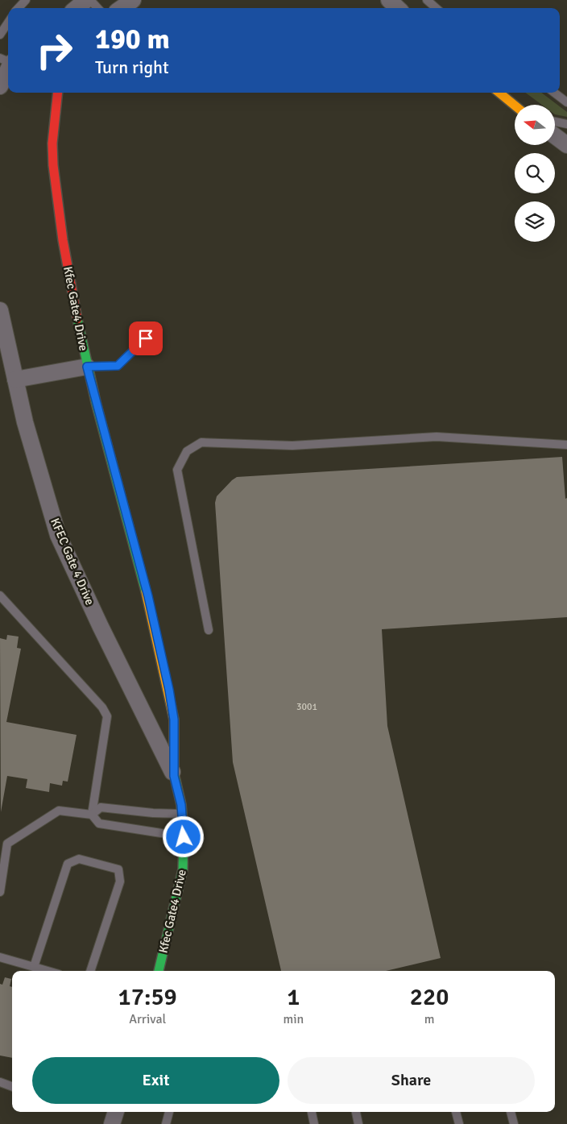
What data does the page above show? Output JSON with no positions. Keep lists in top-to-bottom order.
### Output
{
  "streets": {
    "street": ["Kfec Gate4 Drive", "KFEC Gate 4 Drive"]
  },
  "crossings": [
    ["Kfec Gate4 Drive", "KFEC Gate 4 Drive"]
  ],
  "house_numbers": ["3001"],
  "north": "left",
  "page": {
    "turn": ["190 m", "Turn right"],
    "eta": [
      "17:59",
      "Arrival",
      "1",
      "min",
      "220",
      "m"
    ],
    "buttons": ["Exit", "Share"]
  }
}
